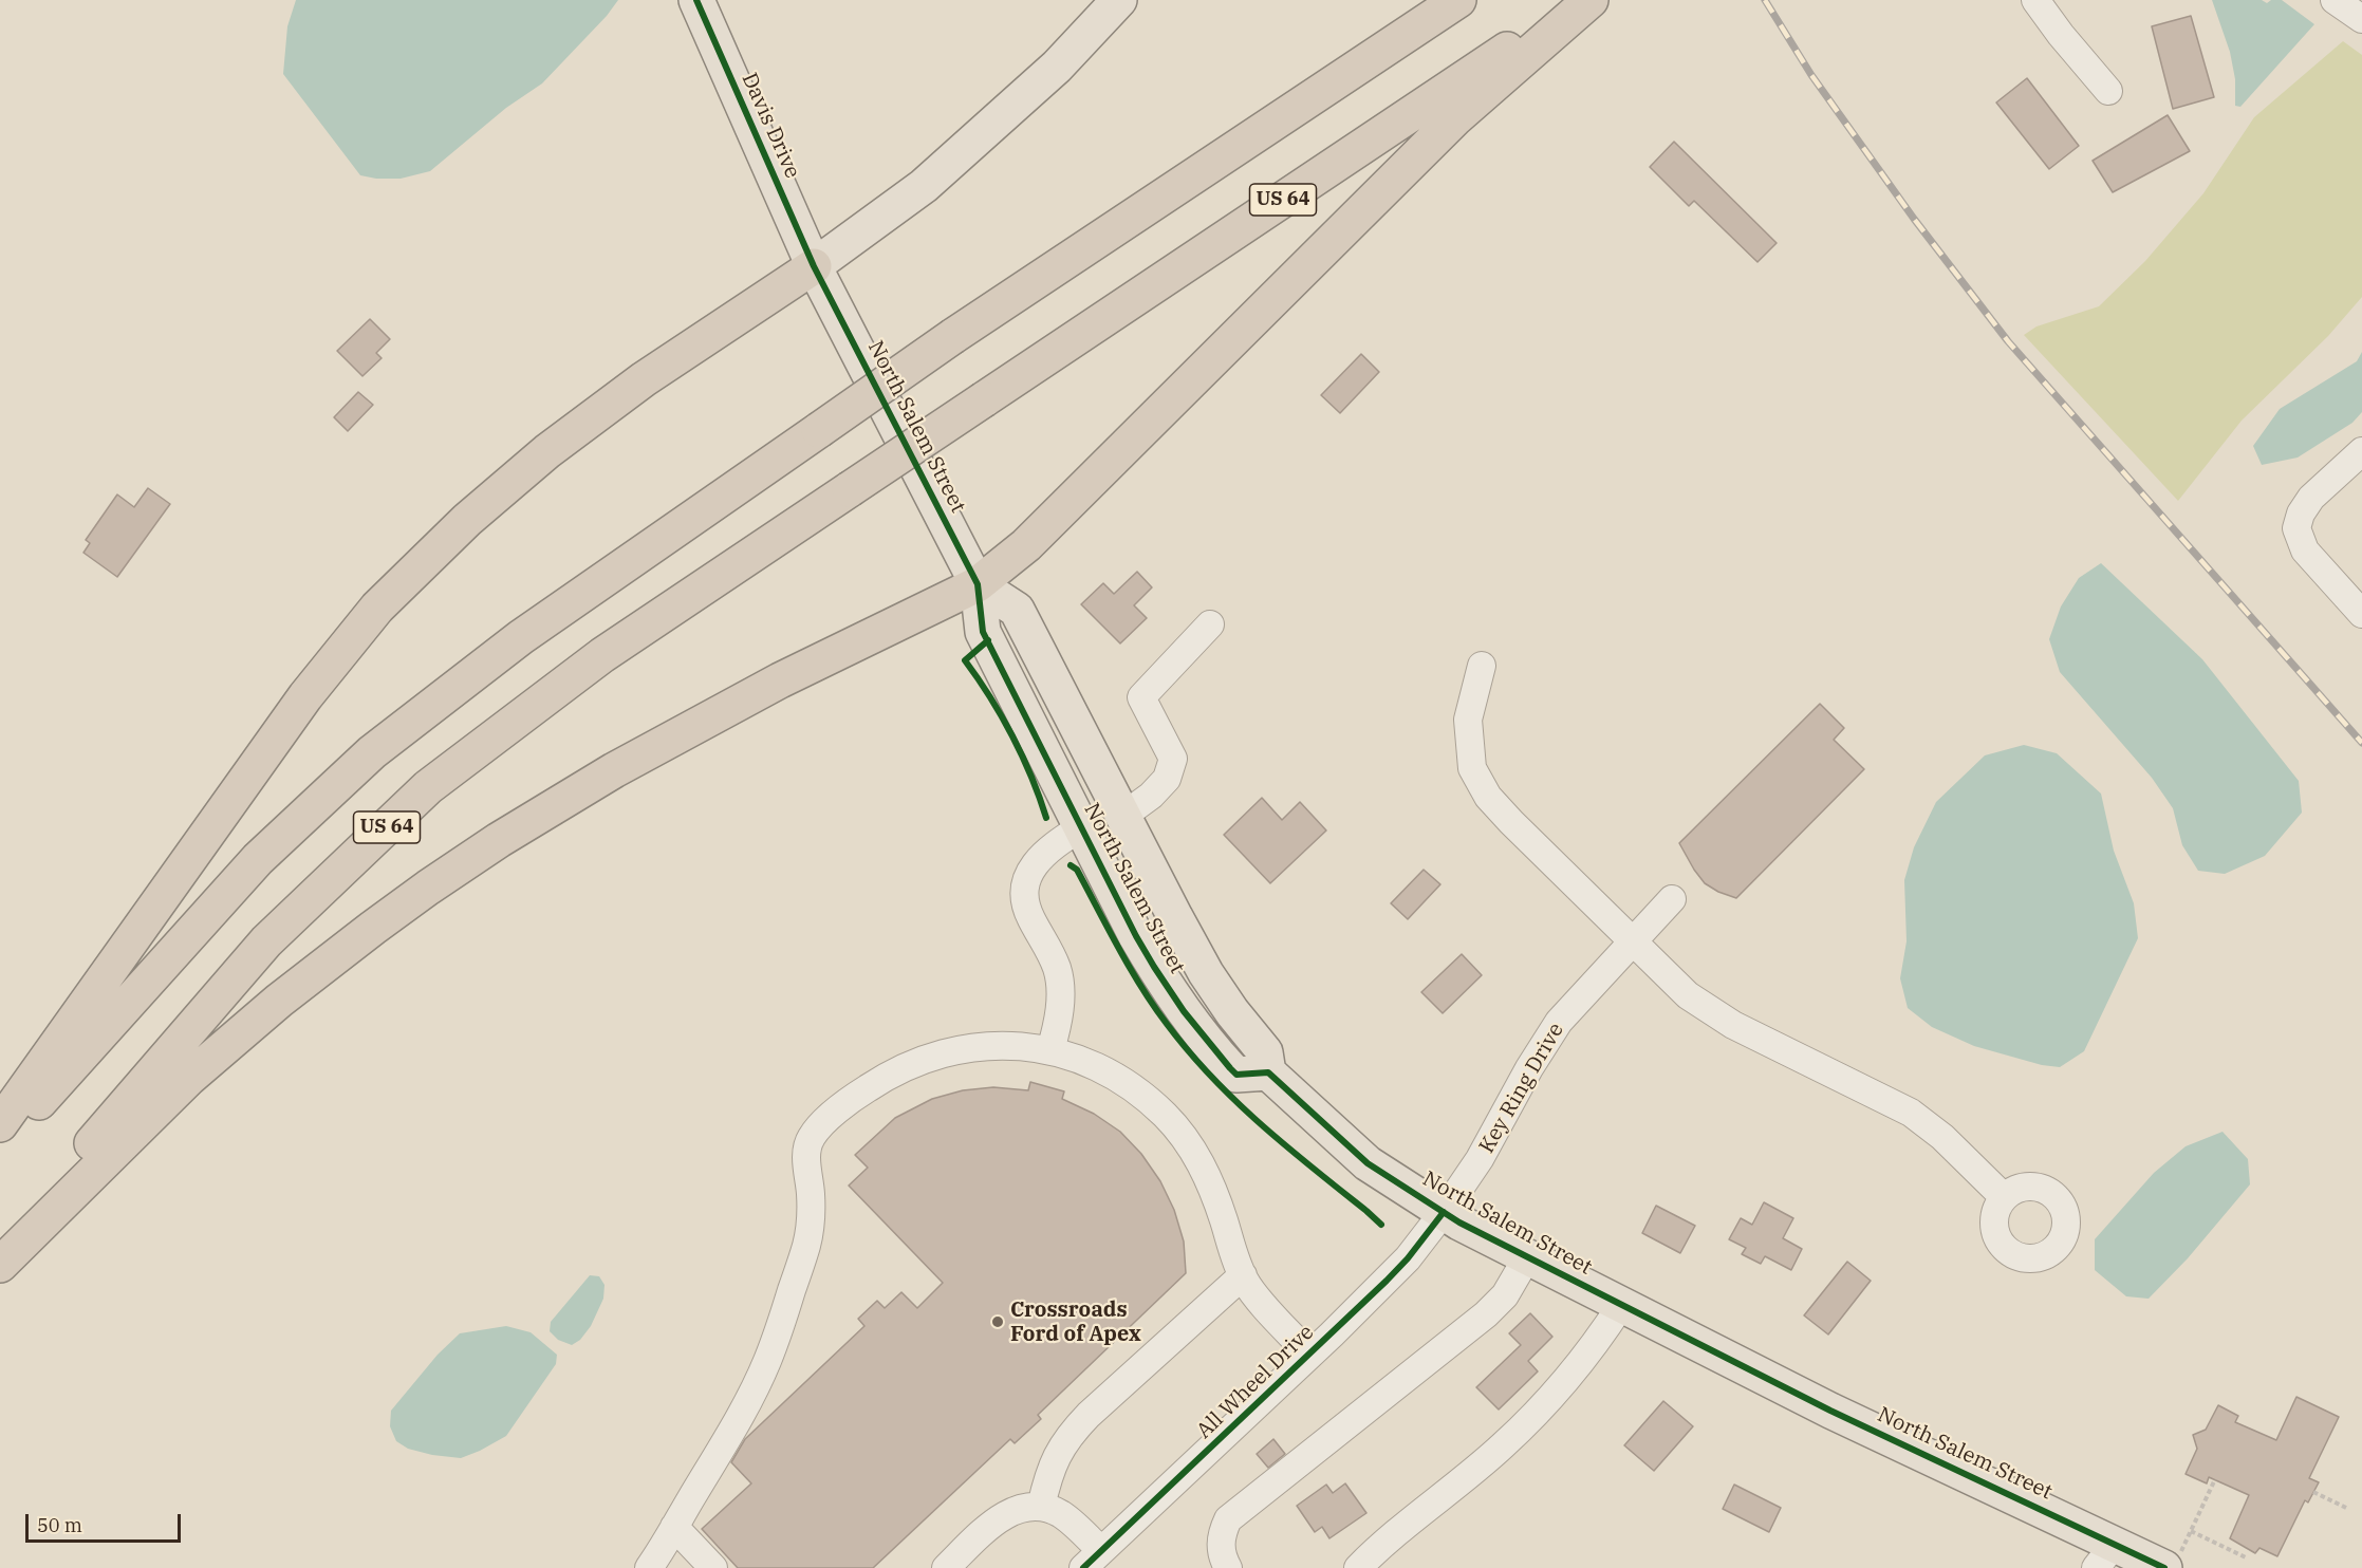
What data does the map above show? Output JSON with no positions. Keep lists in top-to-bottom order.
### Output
{
  "streets": {
    "highway": ["US 64"],
    "main road": ["Davis Drive", "North Salem Street"],
    "street": ["Key Ring Drive", "All Wheel Drive"]
  },
  "crossings": [
    ["Davis Drive", "North Salem Street"],
    ["North Salem Street", "Key Ring Drive"],
    ["North Salem Street", "All Wheel Drive"],
    ["Key Ring Drive", "All Wheel Drive"]
  ],
  "places": ["Crossroads Ford of Apex"],
  "scale_bar": "50 m"
}
